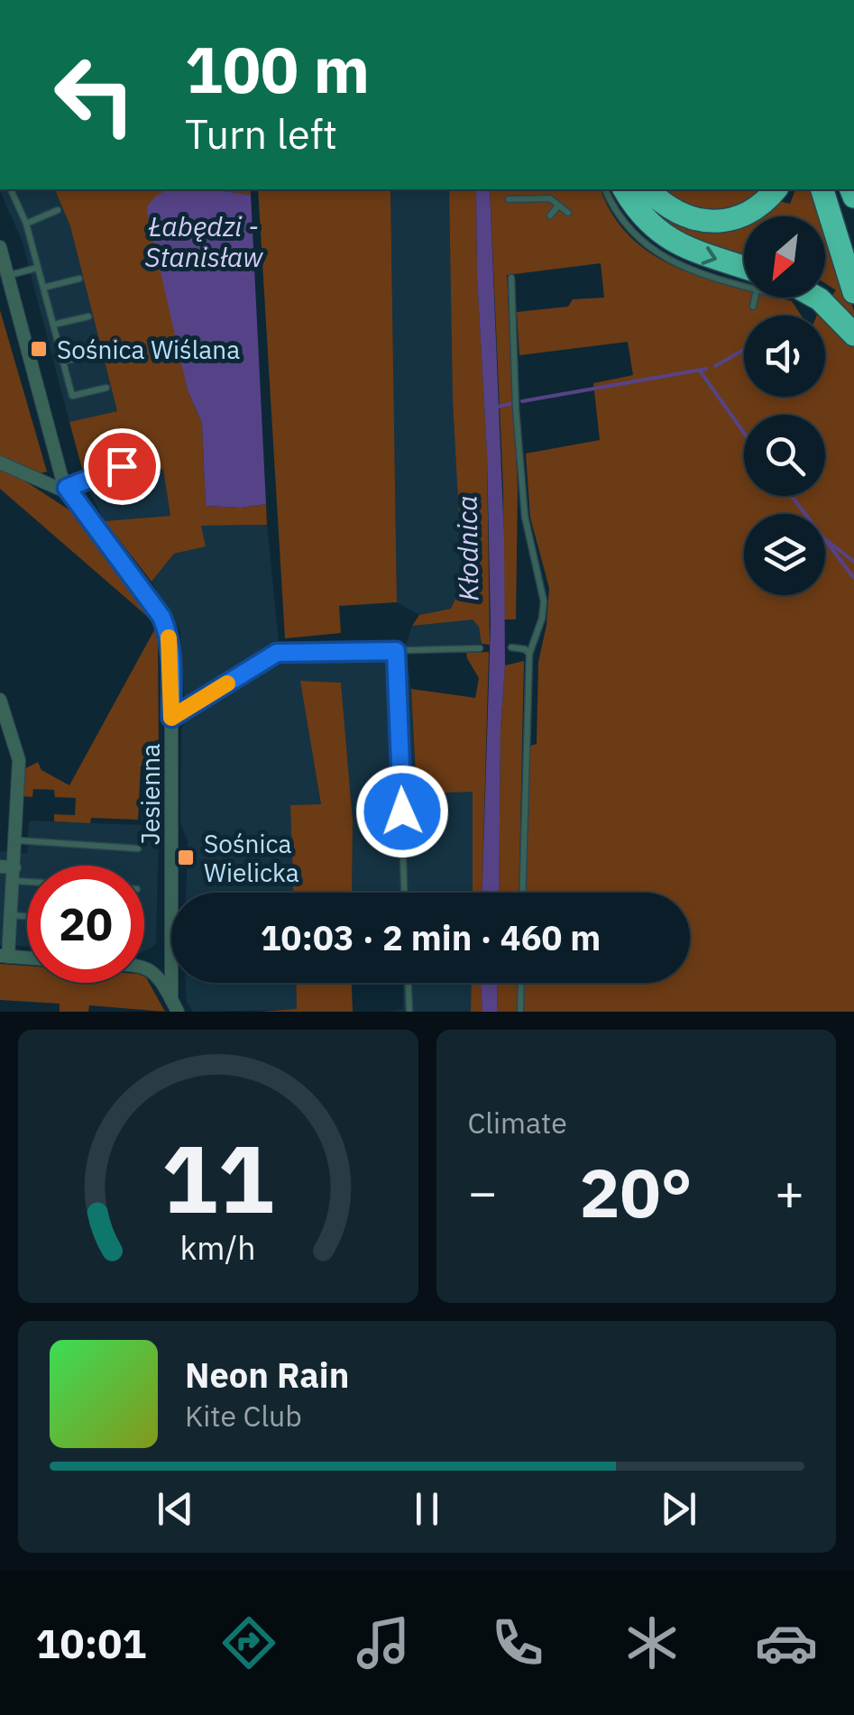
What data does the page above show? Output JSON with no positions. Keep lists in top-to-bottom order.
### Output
{
  "streets": {
    "street": ["Jesienna"]
  },
  "water": ["Łabędzi - Stanisław", "Kłodnica"],
  "places": {
    "transit": ["Sośnica Wiślana", "Sośnica Wielicka"]
  },
  "north": "bottom left",
  "page": {
    "turn": ["100 m", "Turn left"],
    "limit": "20",
    "trip": "10:03 · 2 min · 460 m",
    "tile": "Climate",
    "heat": ["−", "20°", "+"],
    "song": ["Neon Rain", "Kite Club"],
    "tabs": "10:01",
    "gauge": ["11", "km/h"]
  }
}
